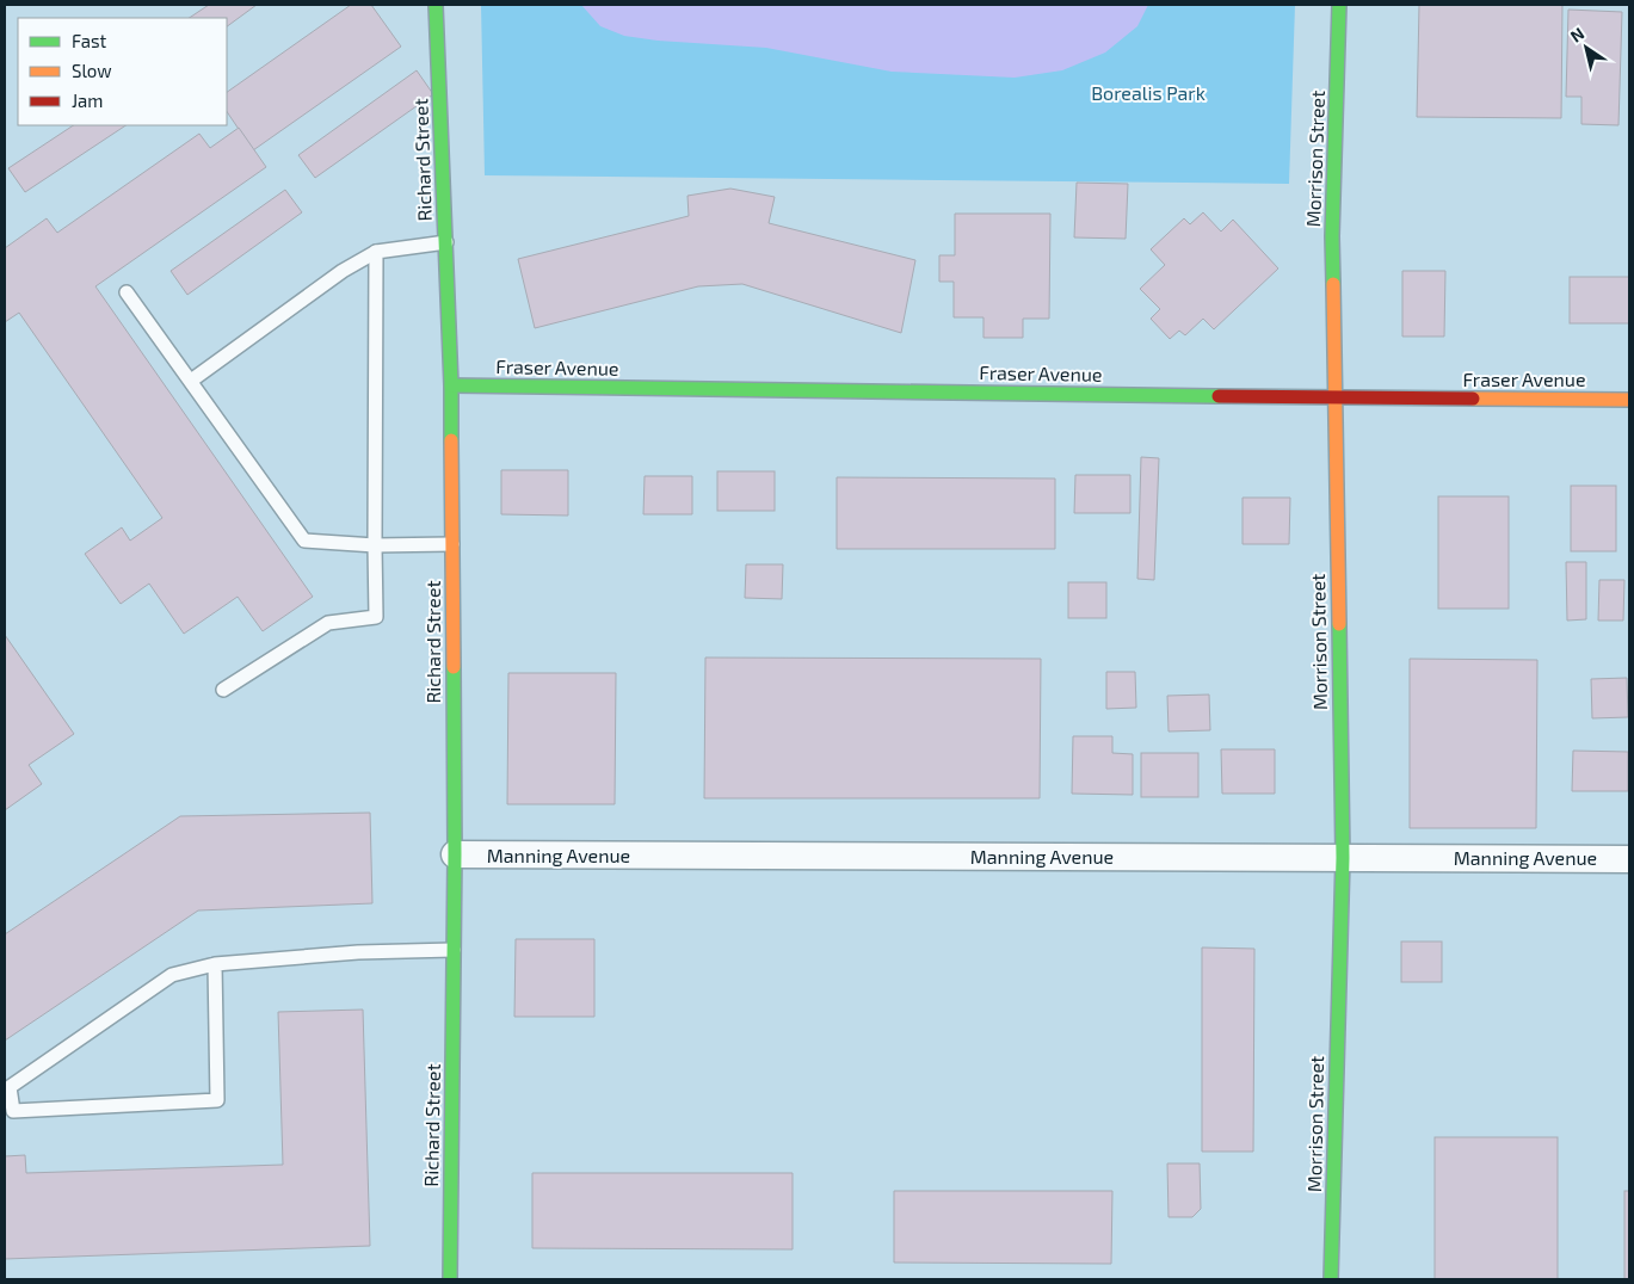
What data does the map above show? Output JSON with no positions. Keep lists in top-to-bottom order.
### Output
{
  "streets": {
    "street": [
      "Morrison Street",
      "Richard Street",
      "Fraser Avenue",
      "Manning Avenue"
    ]
  },
  "crossings": [
    ["Morrison Street", "Fraser Avenue"],
    ["Morrison Street", "Manning Avenue"],
    ["Richard Street", "Fraser Avenue"],
    ["Richard Street", "Manning Avenue"]
  ],
  "parks": ["Borealis Park"],
  "legend": ["Fast", "Slow", "Jam"],
  "north": "top left"
}
